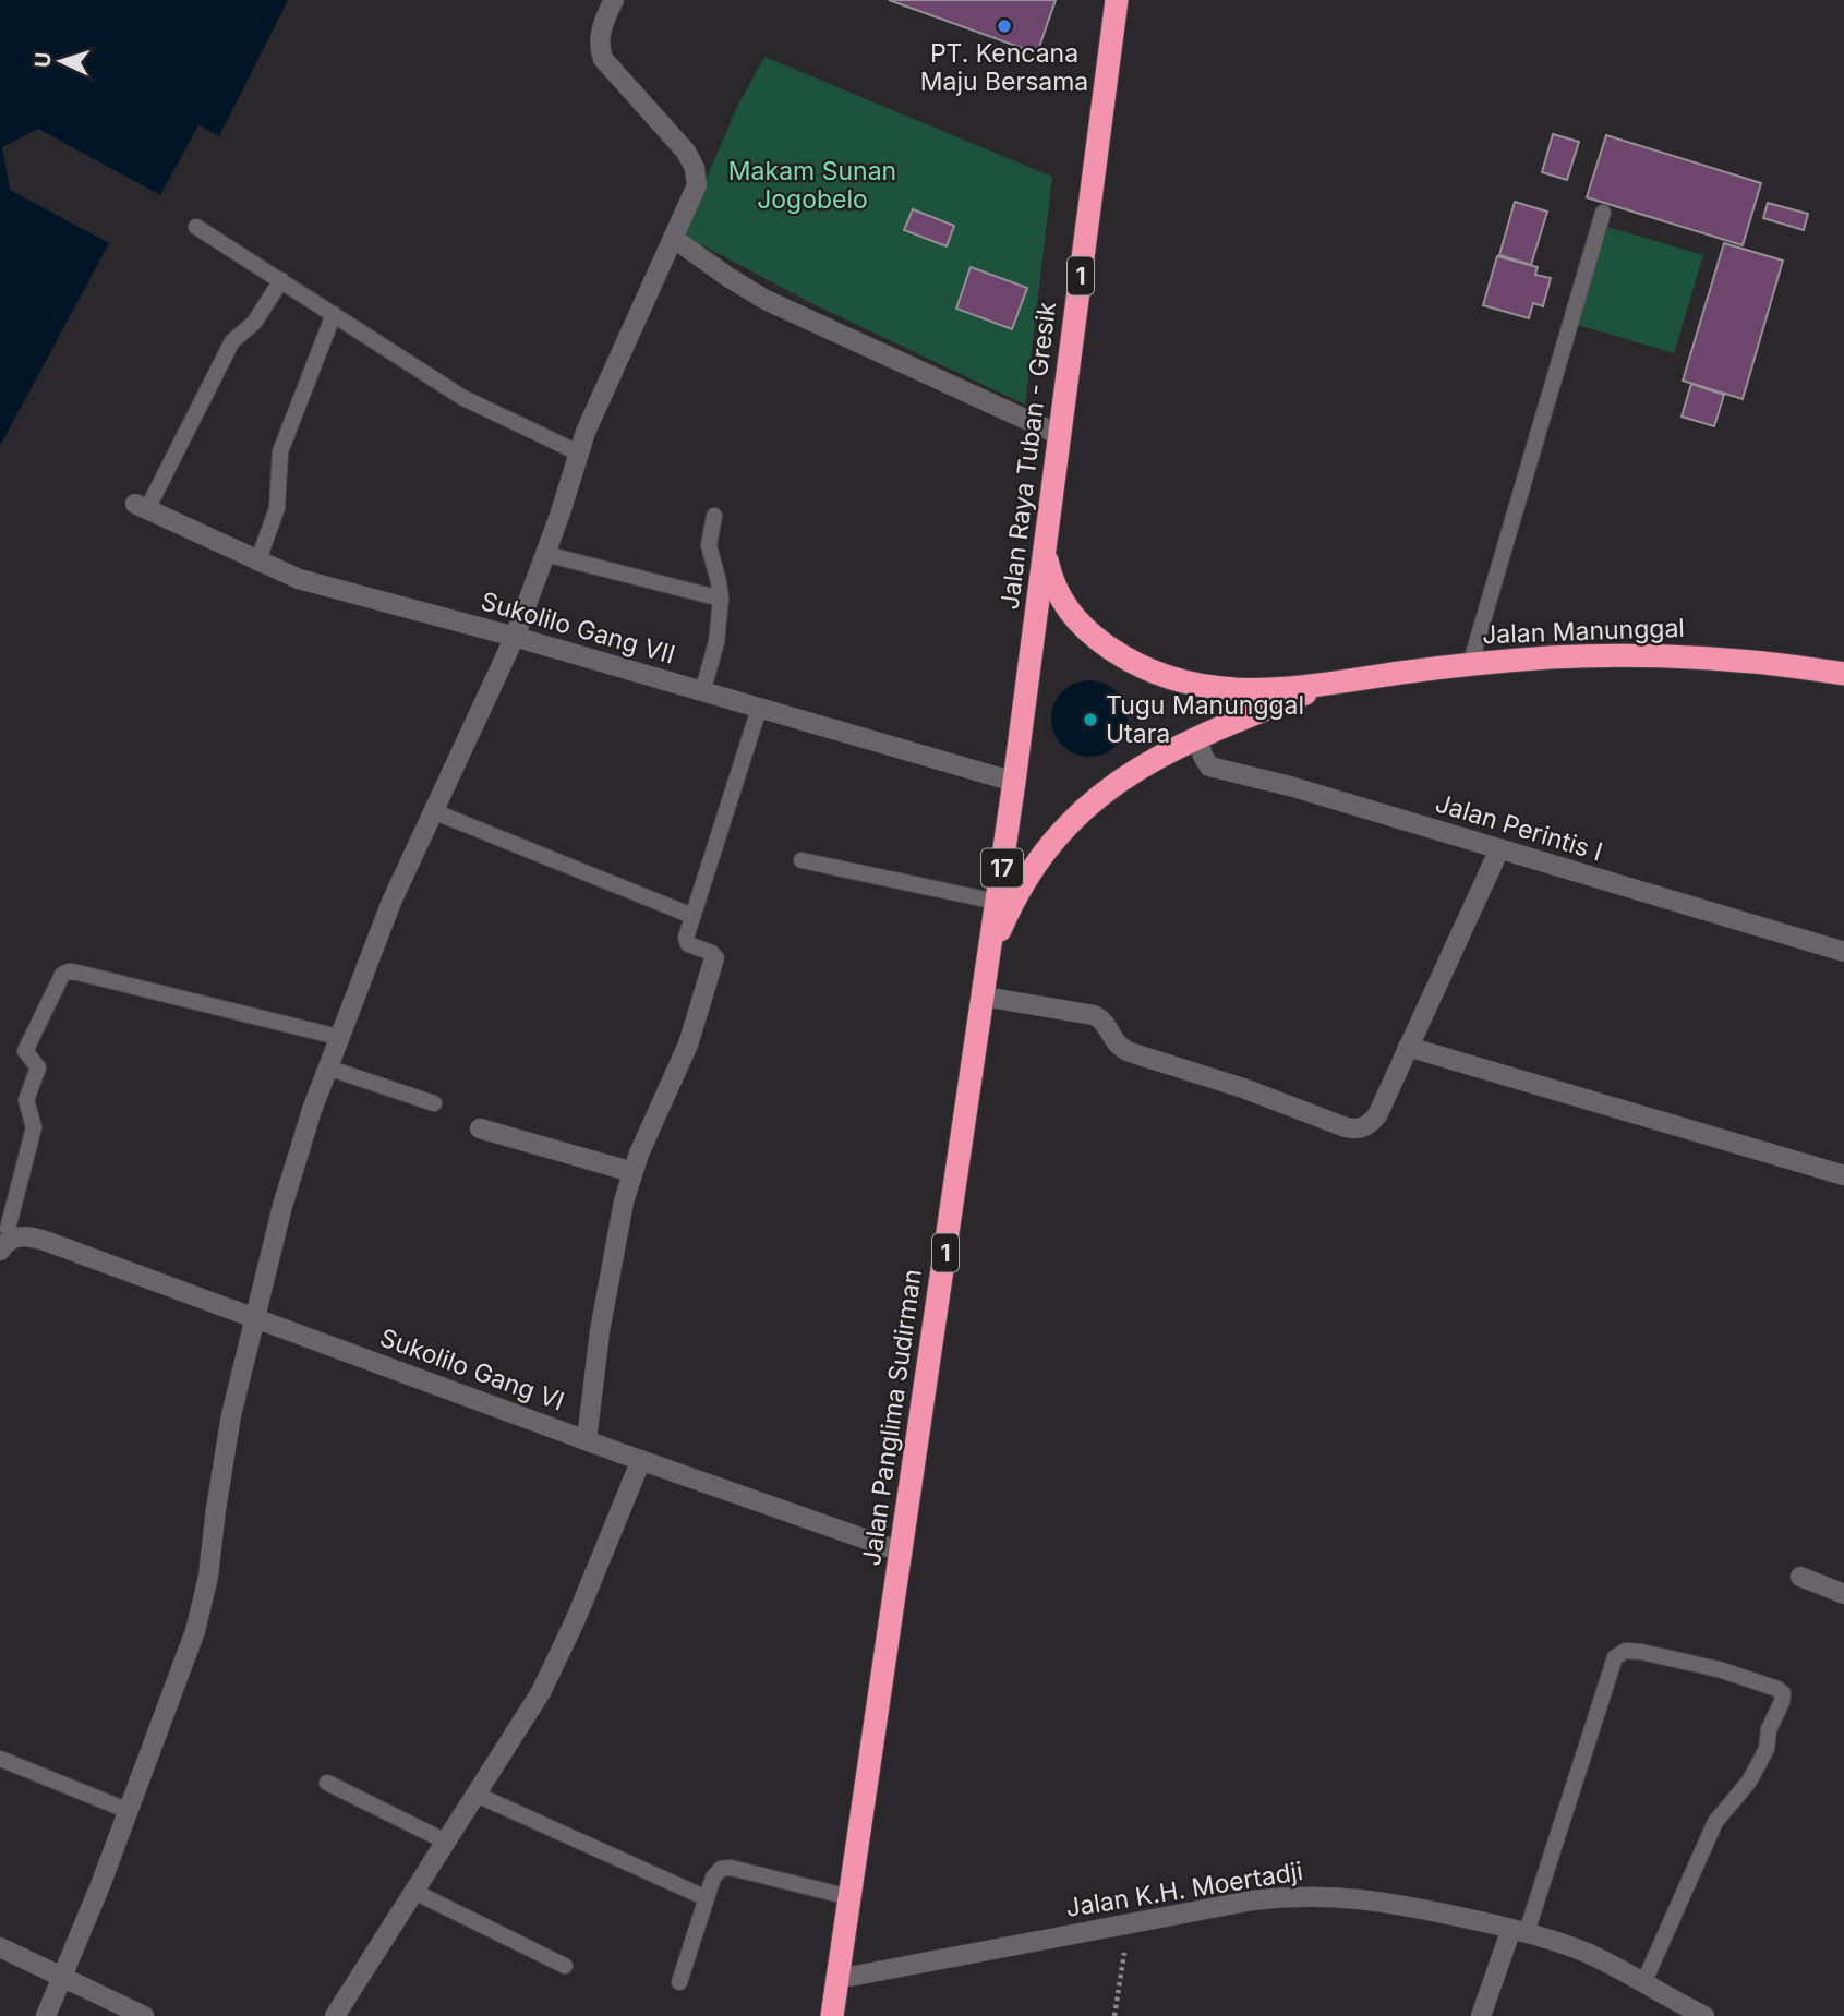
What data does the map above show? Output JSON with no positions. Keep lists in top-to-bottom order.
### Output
{
  "streets": {
    "highway": [
      "1",
      "Jalan Raya Tuban - Gresik",
      "Jalan Manunggal",
      "17",
      "Jalan Panglima Sudirman"
    ],
    "street": [
      "Sukolilo Gang VII",
      "Jalan Perintis I",
      "Sukolilo Gang VI",
      "Jalan K.H. Moertadji"
    ]
  },
  "crossings": [
    ["Jalan Raya Tuban - Gresik", "Sukolilo Gang VII"],
    ["Jalan Raya Tuban - Gresik", "Jalan Manunggal"],
    ["Jalan Raya Tuban - Gresik", "Jalan Panglima Sudirman"],
    ["Sukolilo Gang VII", "Jalan Panglima Sudirman"],
    ["Jalan Manunggal", "Jalan Perintis I"],
    ["Jalan Manunggal", "Jalan Panglima Sudirman"],
    ["Sukolilo Gang VI", "Jalan Panglima Sudirman"],
    ["Jalan Panglima Sudirman", "Jalan K.H. Moertadji"]
  ],
  "parks": ["Makam Sunan Jogobelo"],
  "places": ["PT. Kencana Maju Bersama", "Tugu Manunggal Utara"],
  "north": "left"
}
